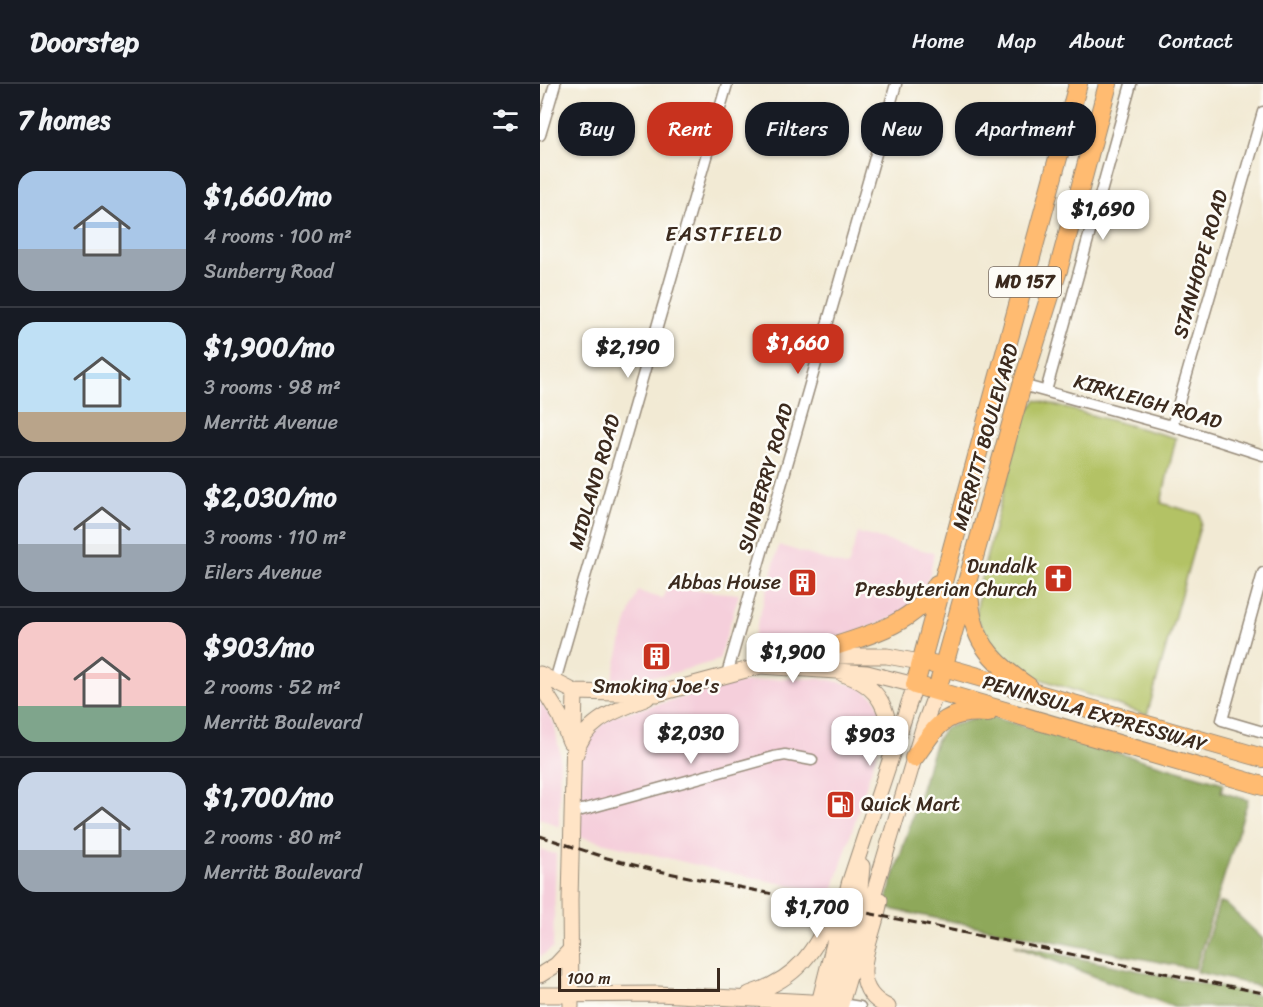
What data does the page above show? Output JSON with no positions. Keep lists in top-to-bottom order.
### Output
{
  "streets": {
    "main road": ["MD 157", "MERRITT BOULEVARD", "PENINSULA EXPRESSWAY"],
    "street": [
      "STANHOPE ROAD",
      "KIRKLEIGH ROAD",
      "SUNBERRY ROAD",
      "MIDLAND ROAD"
    ]
  },
  "crossings": [
    ["STANHOPE ROAD", "KIRKLEIGH ROAD"],
    ["MD 157", "MERRITT BOULEVARD"],
    ["MD 157", "PENINSULA EXPRESSWAY"],
    ["KIRKLEIGH ROAD", "MERRITT BOULEVARD"],
    ["MERRITT BOULEVARD", "PENINSULA EXPRESSWAY"]
  ],
  "districts": ["EASTFIELD"],
  "places": {
    "church": ["Dundalk Presbyterian Church"],
    "building": ["Abbas House", "Smoking Joe's"],
    "fuel station": ["Quick Mart"]
  },
  "scale_bar": "100 m",
  "page": {
    "header": "Doorstep",
    "nav": [
      "Home",
      "Map",
      "About",
      "Contact"
    ],
    "heading": "7 homes",
    "chip": [
      "Buy",
      "Rent",
      "Filters",
      "New",
      "Apartment"
    ],
    "list": [
      {
        "name": "$1,660/mo",
        "note": "4 rooms · 100 m² · Sunberry Road"
      },
      {
        "name": "$1,900/mo",
        "note": "3 rooms · 98 m² · Merritt Avenue"
      },
      {
        "name": "$2,030/mo",
        "note": "3 rooms · 110 m² · Eilers Avenue"
      },
      {
        "name": "$903/mo",
        "note": "2 rooms · 52 m² · Merritt Boulevard"
      },
      {
        "name": "$1,700/mo",
        "note": "2 rooms · 80 m² · Merritt Boulevard"
      }
    ],
    "price": [
      "$1,690",
      "$1,660",
      "$2,190",
      "$1,900",
      "$2,030",
      "$903",
      "$1,700"
    ],
    "scale": "100 m"
  }
}
